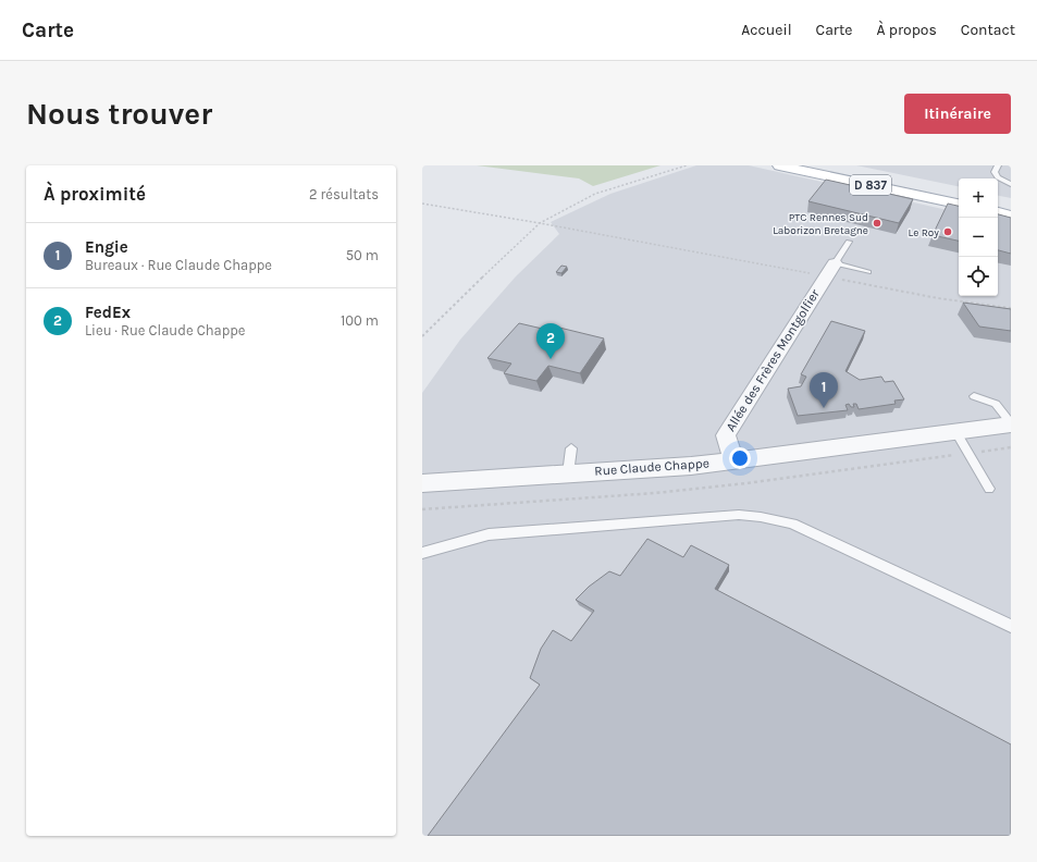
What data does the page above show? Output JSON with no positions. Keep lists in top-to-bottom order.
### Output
{
  "streets": {
    "main road": ["D 837"],
    "street": ["Allée des Frères Montgolfier", "Rue Claude Chappe"]
  },
  "crossings": [
    ["Allée des Frères Montgolfier", "Rue Claude Chappe"]
  ],
  "places": ["PTC Rennes Sud Laborizon Bretagne", "Le Roy"],
  "page": {
    "header": "Carte",
    "nav": [
      "Accueil",
      "Carte",
      "À propos",
      "Contact"
    ],
    "buttons": "Itinéraire",
    "title": "Nous trouver",
    "heading": ["À proximité", "2 résultats"],
    "map_buttons": ["+", "−"],
    "list": [
      {
        "mark": "1",
        "name": "Engie",
        "note": "Bureaux · Rue Claude Chappe",
        "value": "50 m"
      },
      {
        "mark": "2",
        "name": "FedEx",
        "note": "Lieu · Rue Claude Chappe",
        "value": "100 m"
      }
    ],
    "pins": ["2", "1"]
  }
}
